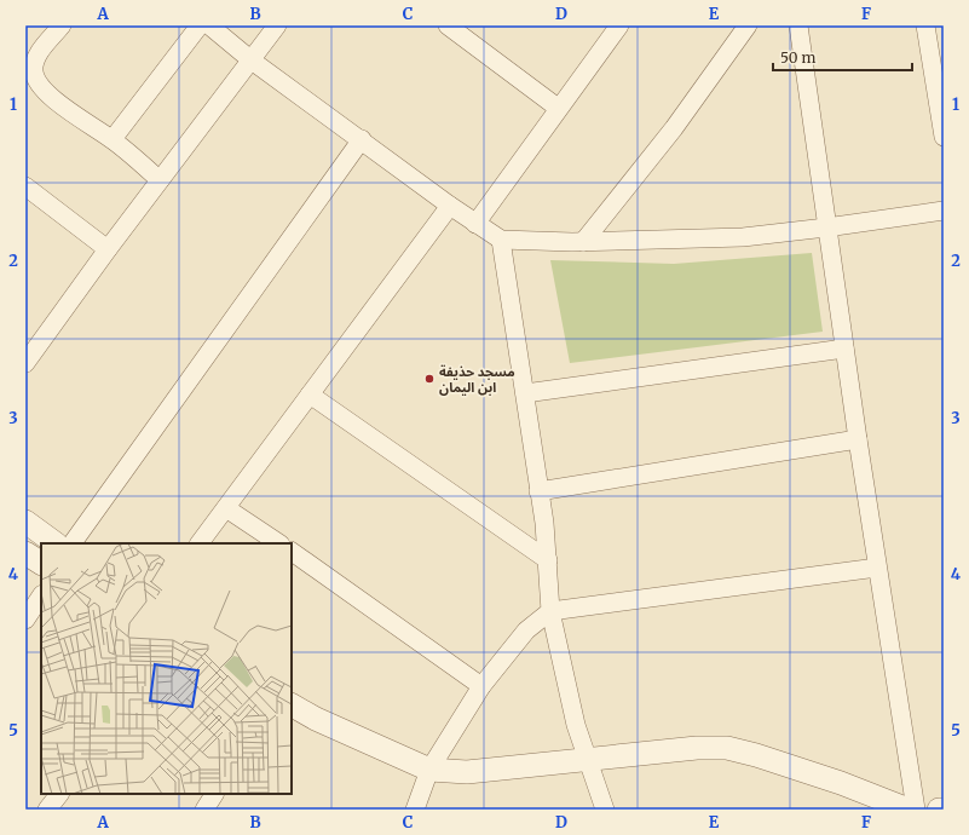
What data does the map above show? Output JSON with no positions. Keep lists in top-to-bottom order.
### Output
{
  "places": ["مسجد حذيفة ابن اليمان"],
  "scale_bar": "50 m",
  "grid": {
    "columns": [
      "A",
      "B",
      "C",
      "D",
      "E",
      "F"
    ],
    "rows": [
      "1",
      "2",
      "3",
      "4",
      "5"
    ]
  }
}
